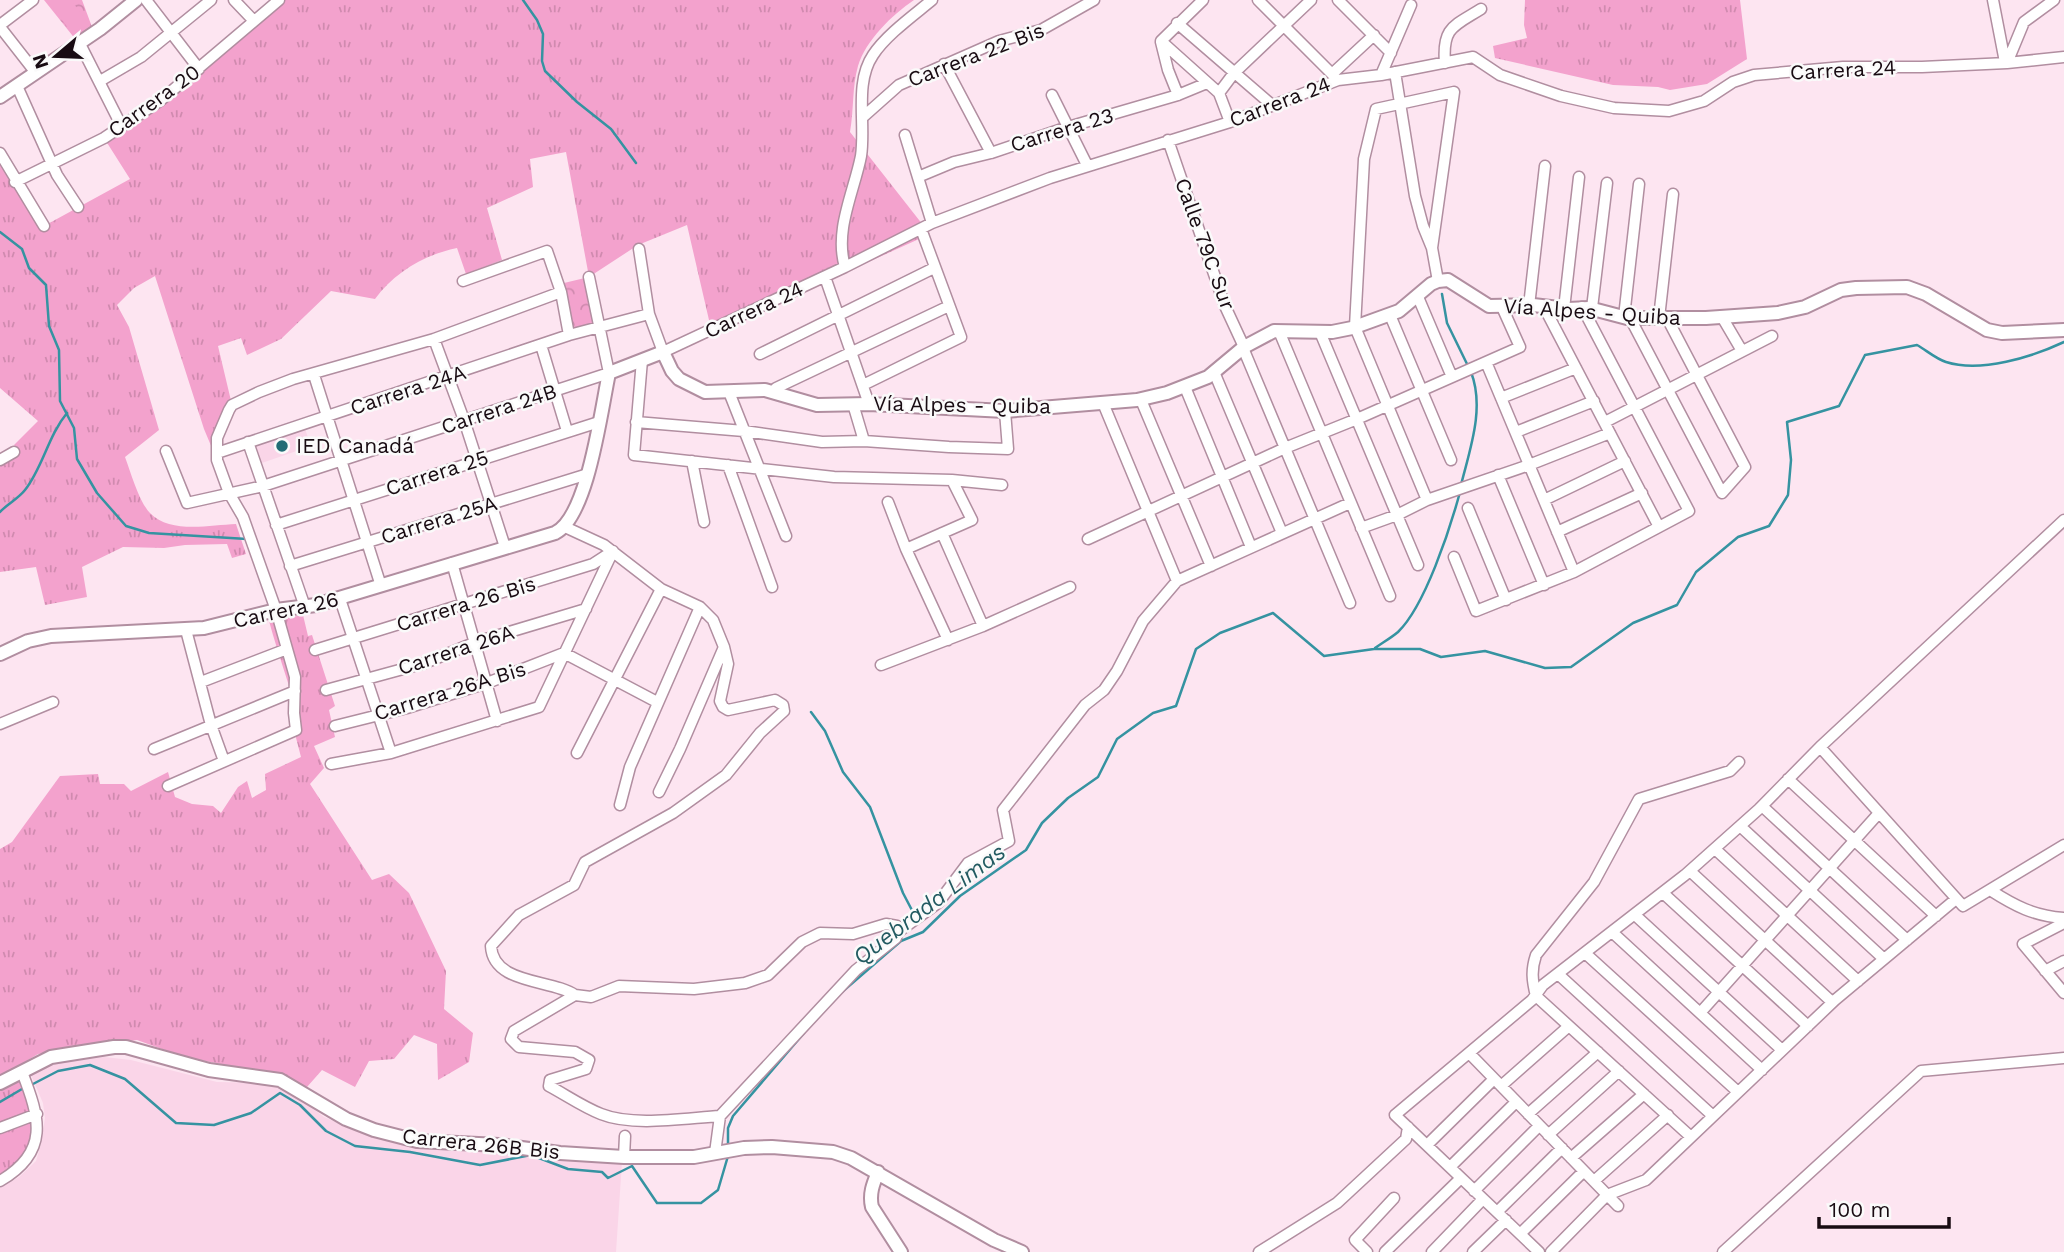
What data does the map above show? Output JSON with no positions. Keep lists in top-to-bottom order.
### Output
{
  "streets": {
    "street": [
      "Carrera 22 Bis",
      "Carrera 24",
      "Carrera 20",
      "Carrera 23",
      "Calle 79C Sur",
      "Vía Alpes - Quiba",
      "Carrera 24A",
      "Carrera 24B",
      "Carrera 25",
      "Carrera 25A",
      "Carrera 26 Bis",
      "Carrera 26",
      "Carrera 26A",
      "Carrera 26A Bis",
      "Carrera 26B Bis"
    ]
  },
  "crossings": [
    ["Carrera 24", "Calle 79C Sur"],
    ["Carrera 24", "Vía Alpes - Quiba"],
    ["Carrera 24", "Carrera 24B"],
    ["Calle 79C Sur", "Vía Alpes - Quiba"]
  ],
  "water": ["Quebrada Limas"],
  "places": ["IED Canadá"],
  "scale_bar": "100 m",
  "north": "left"
}
